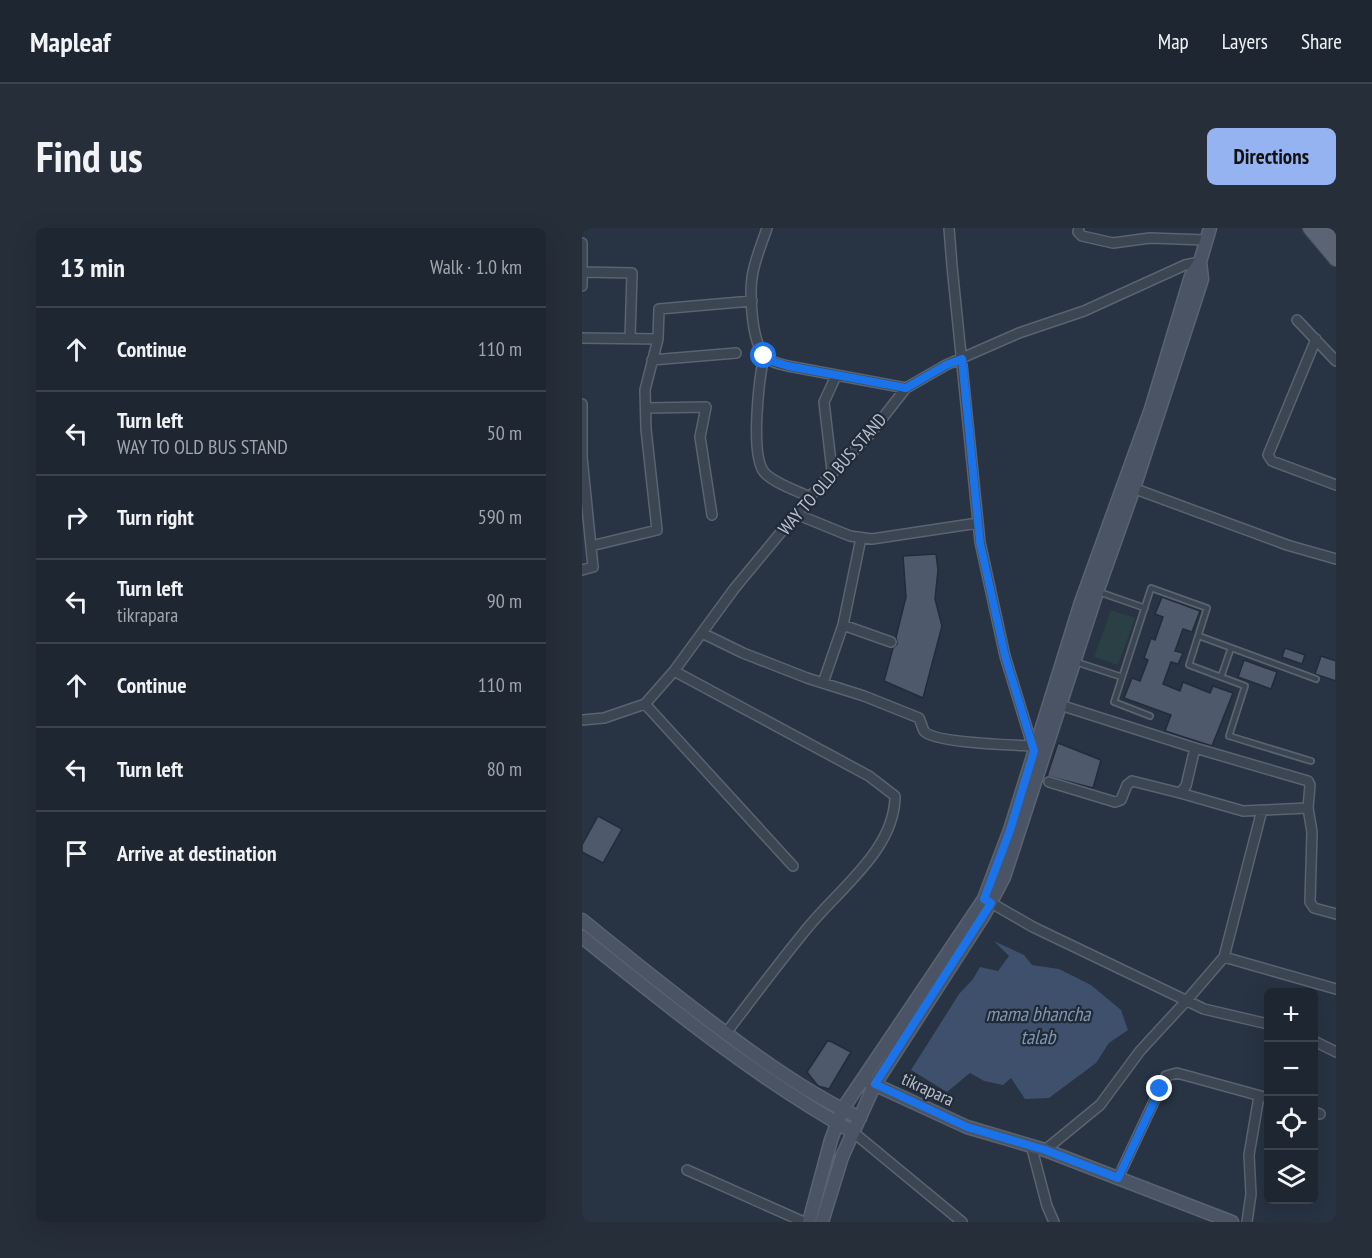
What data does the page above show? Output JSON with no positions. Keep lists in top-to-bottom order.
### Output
{
  "streets": {
    "main road": ["tikrapara"],
    "street": ["WAY TO OLD BUS STAND"]
  },
  "water": ["mama bhancha talab"],
  "page": {
    "header": "Mapleaf",
    "nav": ["Map", "Layers", "Share"],
    "buttons": "Directions",
    "title": "Find us",
    "heading": ["13 min", "Walk · 1.0 km"],
    "list": [
      ["Continue", "110 m"],
      ["Turn left", "WAY TO OLD BUS STAND", "50 m"],
      ["Turn right", "590 m"],
      ["Turn left", "tikrapara", "90 m"],
      ["Continue", "110 m"],
      ["Turn left", "80 m"],
      "Arrive at destination"
    ],
    "map_buttons": ["+", "−"]
  }
}
